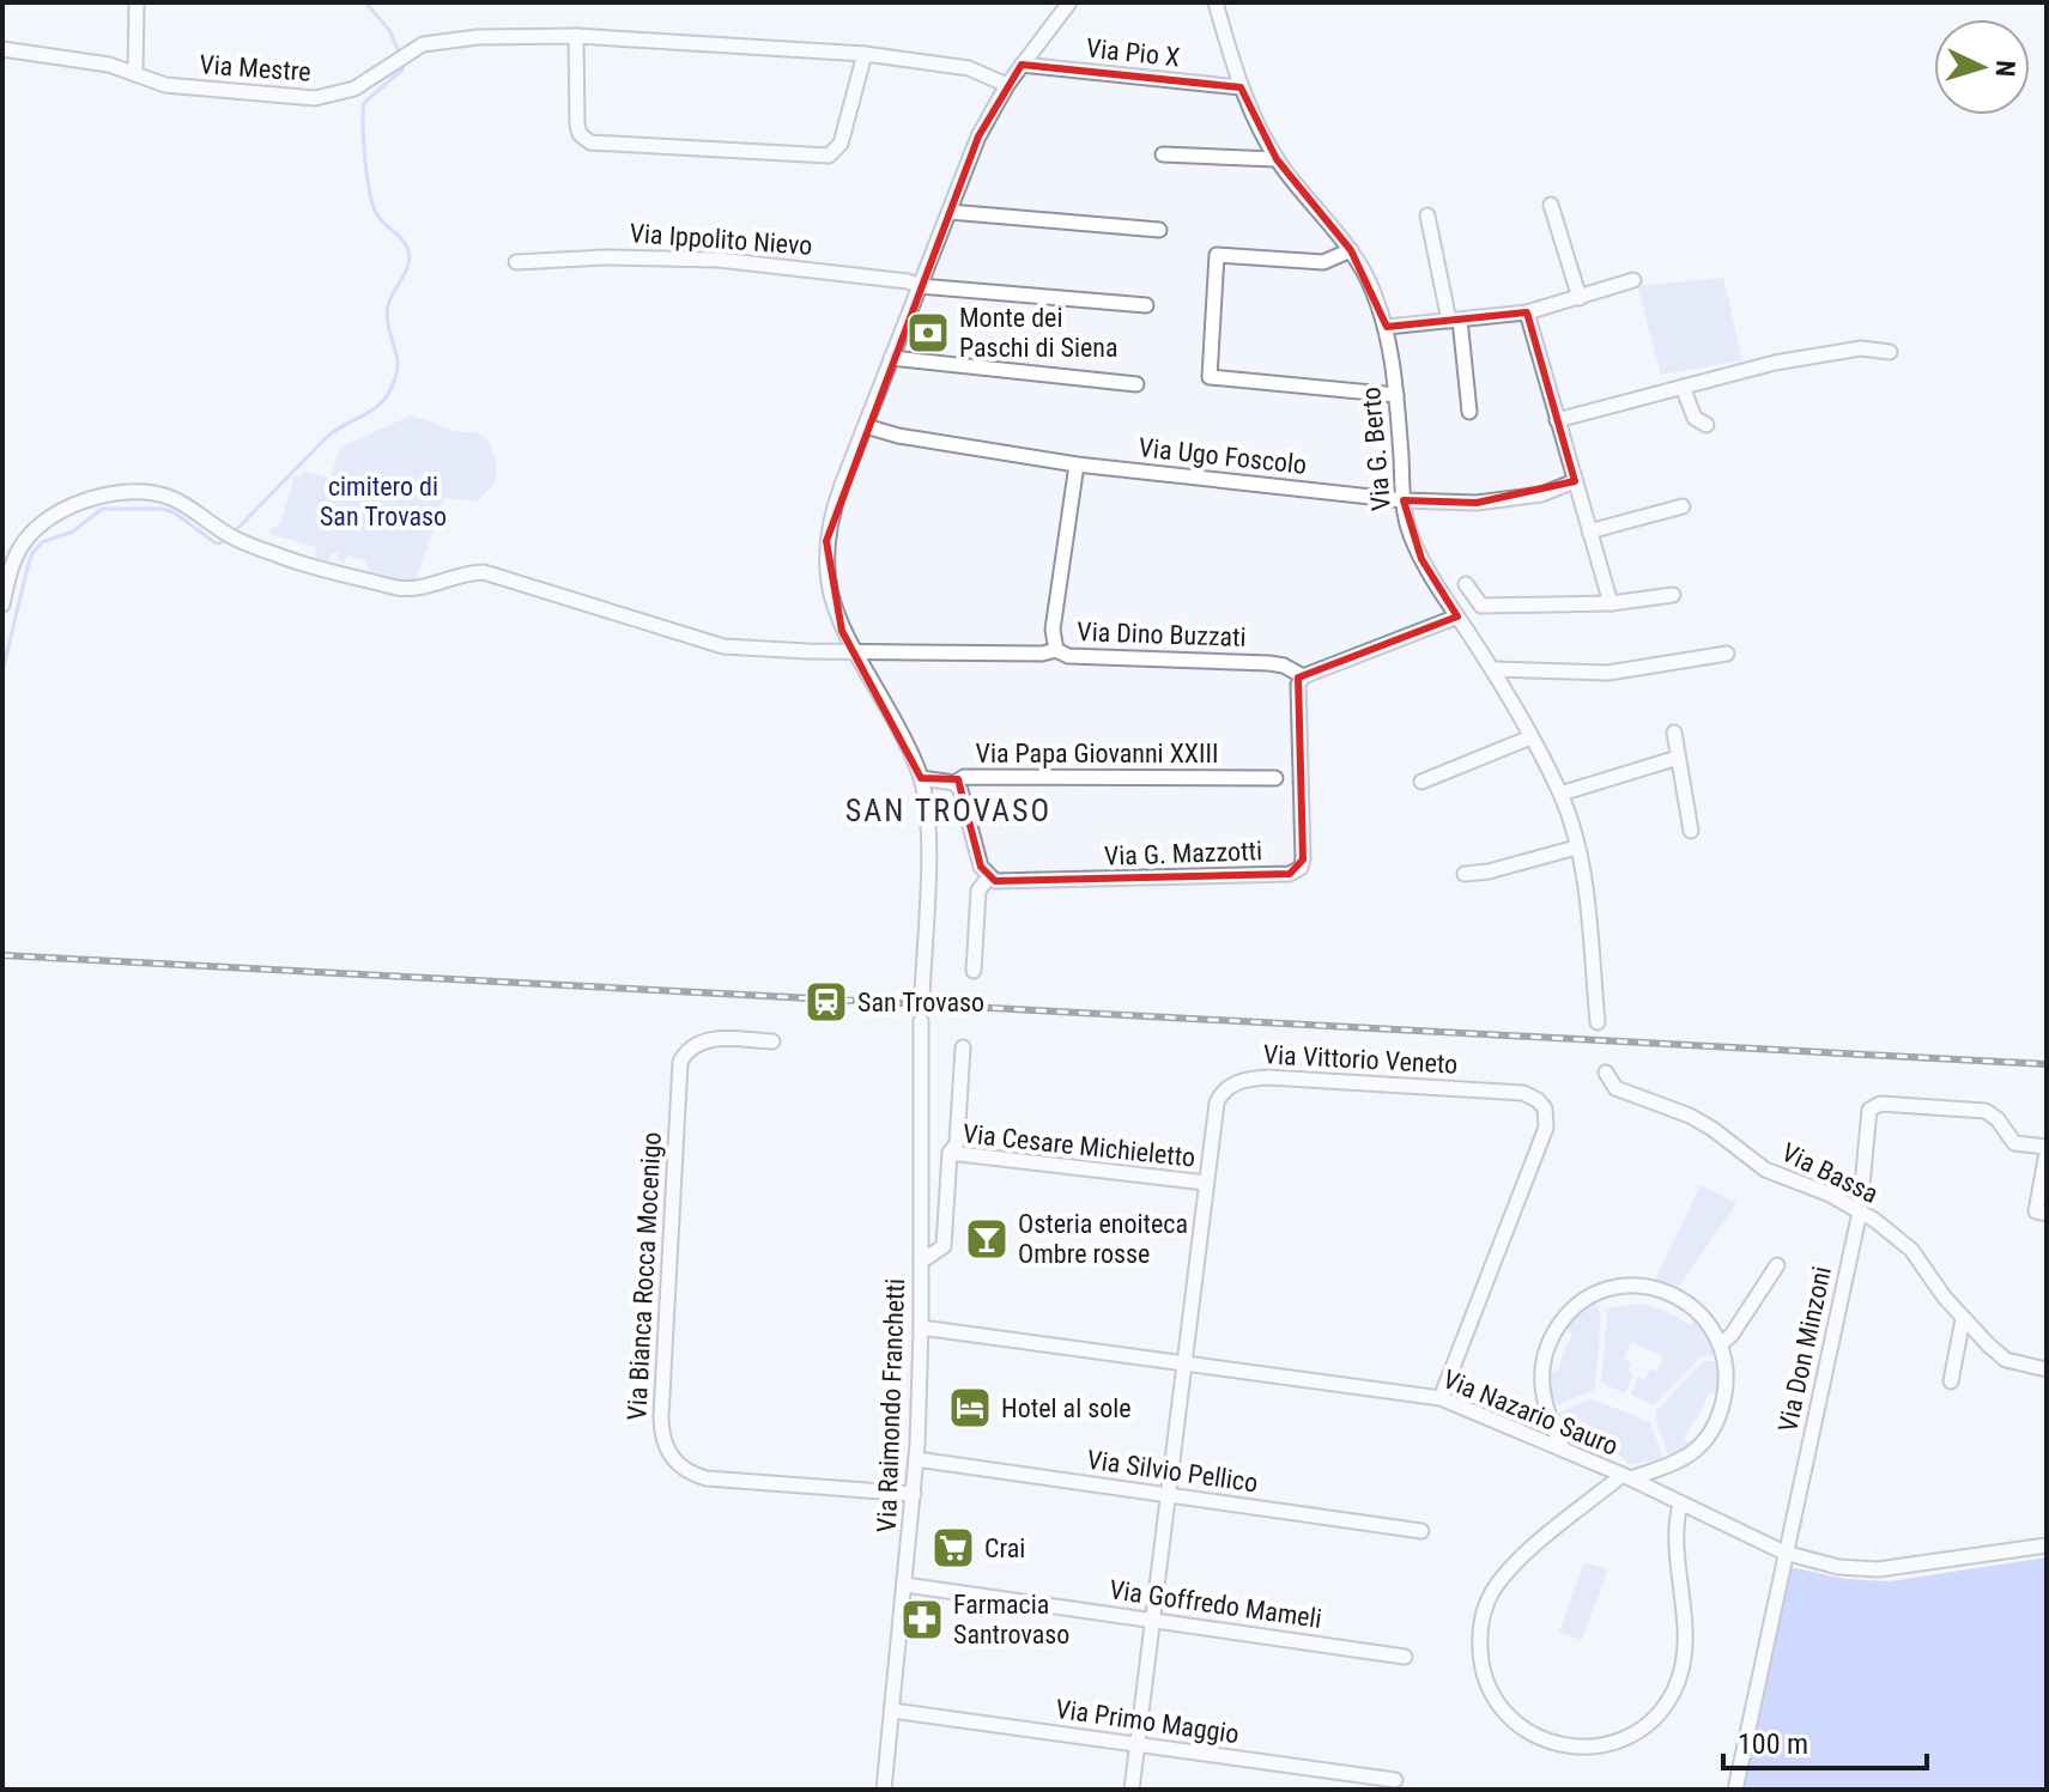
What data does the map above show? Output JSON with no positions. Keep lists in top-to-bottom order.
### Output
{
  "streets": {
    "street": [
      "Via Pio X",
      "Via Mestre",
      "Via Ippolito Nievo",
      "Via G. Berto",
      "Via Ugo Foscolo",
      "Via Dino Buzzati",
      "Via Papa Giovanni XXIII",
      "Via G. Mazzotti",
      "Via Vittorio Veneto",
      "Via Cesare Michieletto",
      "Via Bassa",
      "Via Bianca Rocca Mocenigo",
      "Via Don Minzoni",
      "Via Raimondo Franchetti",
      "Via Nazario Sauro",
      "Via Silvio Pellico",
      "Via Goffredo Mameli",
      "Via Primo Maggio"
    ]
  },
  "crossings": [
    ["Via Pio X", "Via G. Berto"],
    ["Via G. Berto", "Via Ugo Foscolo"],
    ["Via Dino Buzzati", "Via G. Mazzotti"],
    ["Via Vittorio Veneto", "Via Cesare Michieletto"],
    ["Via Vittorio Veneto", "Via Nazario Sauro"],
    ["Via Vittorio Veneto", "Via Silvio Pellico"],
    ["Via Vittorio Veneto", "Via Goffredo Mameli"],
    ["Via Vittorio Veneto", "Via Primo Maggio"],
    ["Via Cesare Michieletto", "Via Raimondo Franchetti"],
    ["Via Bassa", "Via Don Minzoni"],
    ["Via Bianca Rocca Mocenigo", "Via Raimondo Franchetti"],
    ["Via Don Minzoni", "Via Nazario Sauro"],
    ["Via Raimondo Franchetti", "Via Nazario Sauro"],
    ["Via Raimondo Franchetti", "Via Silvio Pellico"],
    ["Via Raimondo Franchetti", "Via Goffredo Mameli"],
    ["Via Raimondo Franchetti", "Via Primo Maggio"]
  ],
  "districts": ["SAN TROVASO"],
  "parks": ["cimitero di San Trovaso"],
  "places": {
    "bank": ["Monte dei Paschi di Siena"],
    "station": ["San Trovaso"],
    "bar": ["Osteria enoiteca Ombre rosse"],
    "hotel": ["Hotel al sole"],
    "supermarket": ["Crai"],
    "pharmacy": ["Farmacia Santrovaso"]
  },
  "scale_bar": "100 m",
  "north": "right"
}
